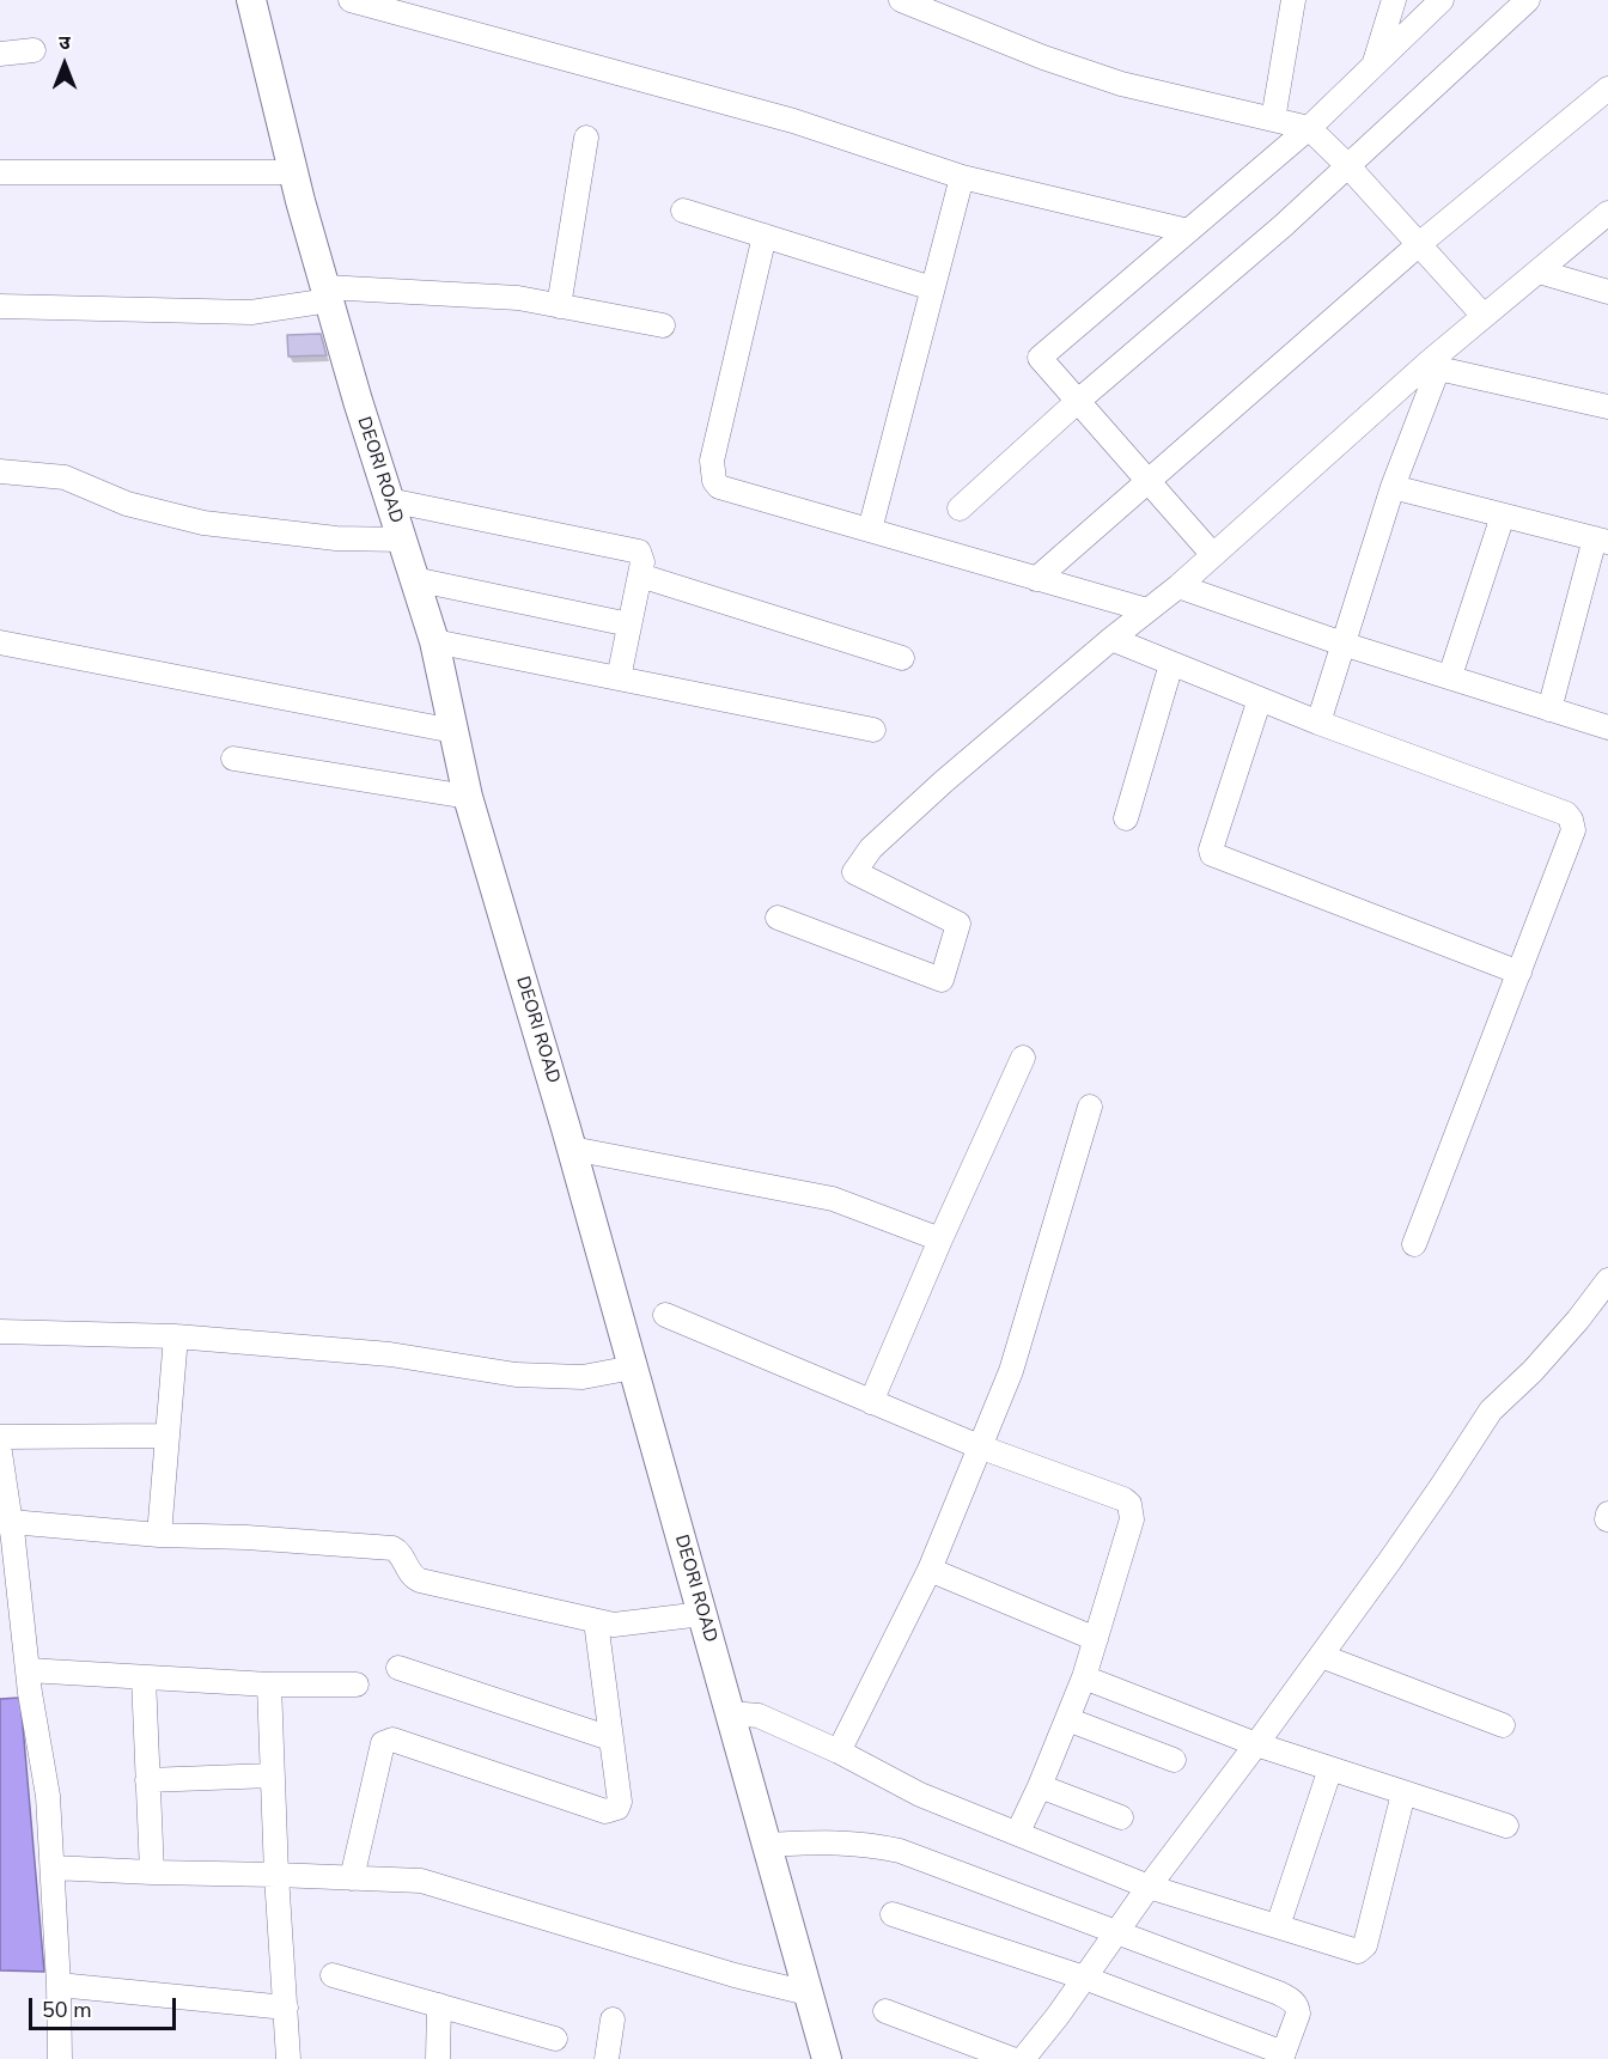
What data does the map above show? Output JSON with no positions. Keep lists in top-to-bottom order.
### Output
{
  "streets": {
    "street": ["DEORI ROAD"]
  },
  "scale_bar": "50 m",
  "north": "top"
}
